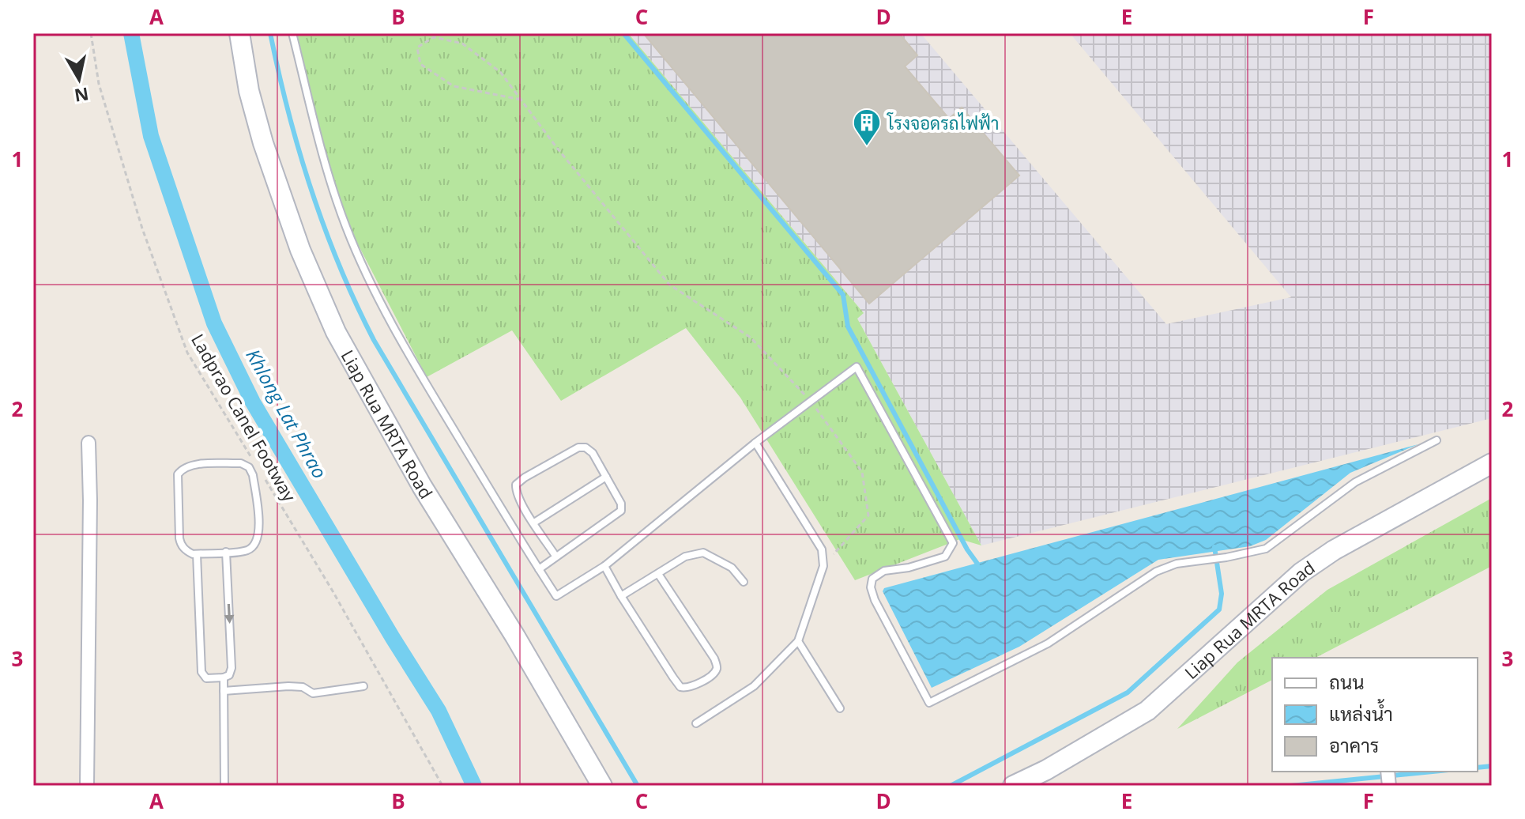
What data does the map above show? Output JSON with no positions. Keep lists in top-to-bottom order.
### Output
{
  "streets": {
    "street": ["Liap Rua MRTA Road"],
    "path": ["Ladprao Canel Footway"]
  },
  "water": ["Khlong Lat Phrao"],
  "places": {
    "building": ["โรงจอดรถไฟฟ้า"]
  },
  "legend": ["ถนน", "แหล่งน้ำ", "อาคาร"],
  "north": "bottom",
  "grid": {
    "columns": [
      "A",
      "B",
      "C",
      "D",
      "E",
      "F"
    ],
    "rows": ["1", "2", "3"]
  }
}
